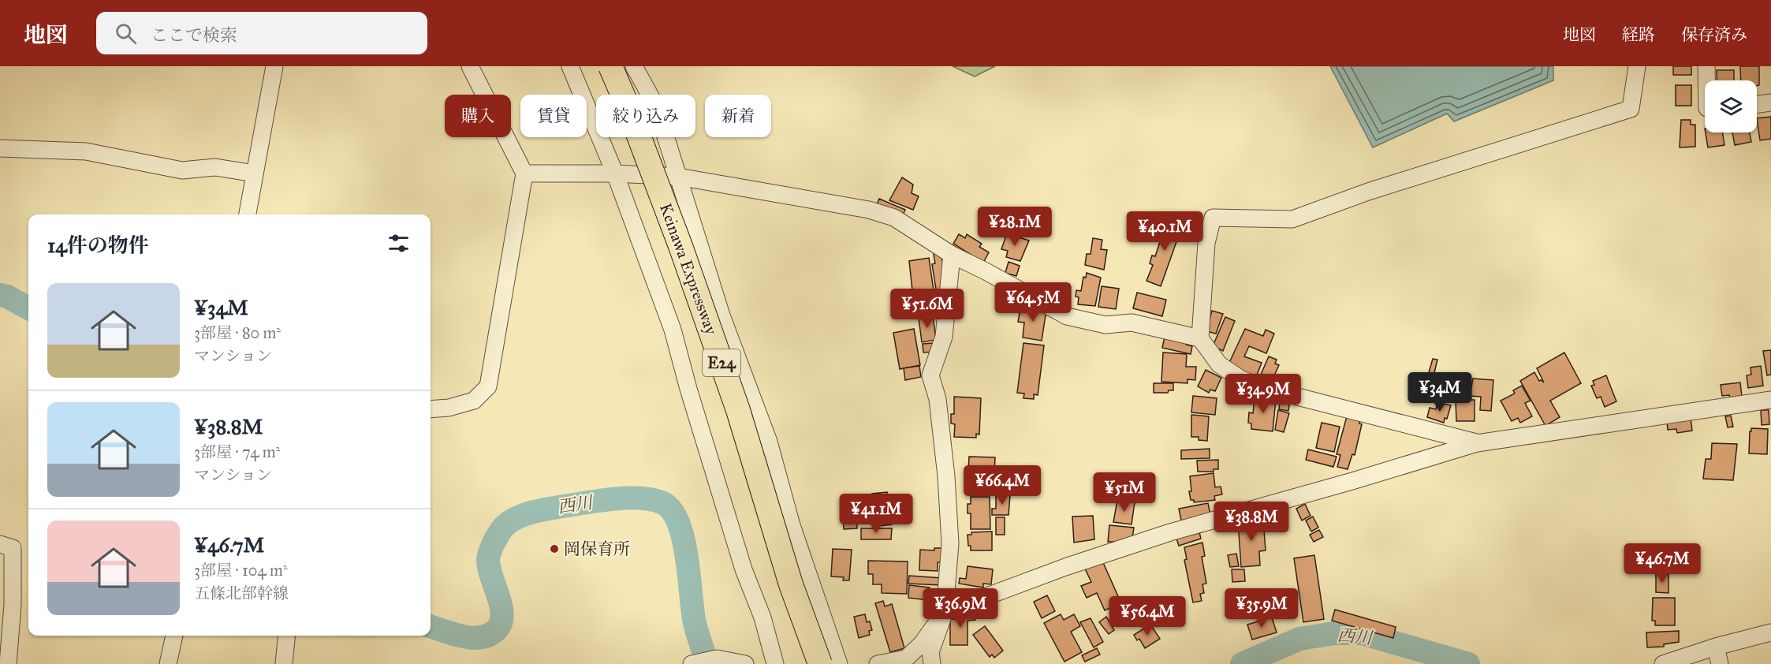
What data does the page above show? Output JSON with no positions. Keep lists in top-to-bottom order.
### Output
{
  "streets": {
    "highway": ["Keinawa Expressway", "E24"]
  },
  "water": ["西川"],
  "places": ["岡保育所"],
  "page": {
    "header": "地図",
    "search": "ここで検索",
    "nav": ["地図", "経路", "保存済み"],
    "chip": [
      "購入",
      "賃貸",
      "絞り込み",
      "新着"
    ],
    "price": [
      "¥28.1M",
      "¥40.1M",
      "¥64.5M",
      "¥51.6M",
      "¥34M",
      "¥34.9M",
      "¥66.4M",
      "¥51M",
      "¥41.1M",
      "¥38.8M",
      "¥46.7M",
      "¥36.9M",
      "¥35.9M",
      "¥56.4M"
    ],
    "heading": "14件の物件",
    "list": [
      {
        "name": "¥34M",
        "note": "3部屋 · 80 m² · マンション"
      },
      {
        "name": "¥38.8M",
        "note": "3部屋 · 74 m² · マンション"
      },
      {
        "name": "¥46.7M",
        "note": "3部屋 · 104 m² · 五條北部幹線"
      }
    ]
  }
}
